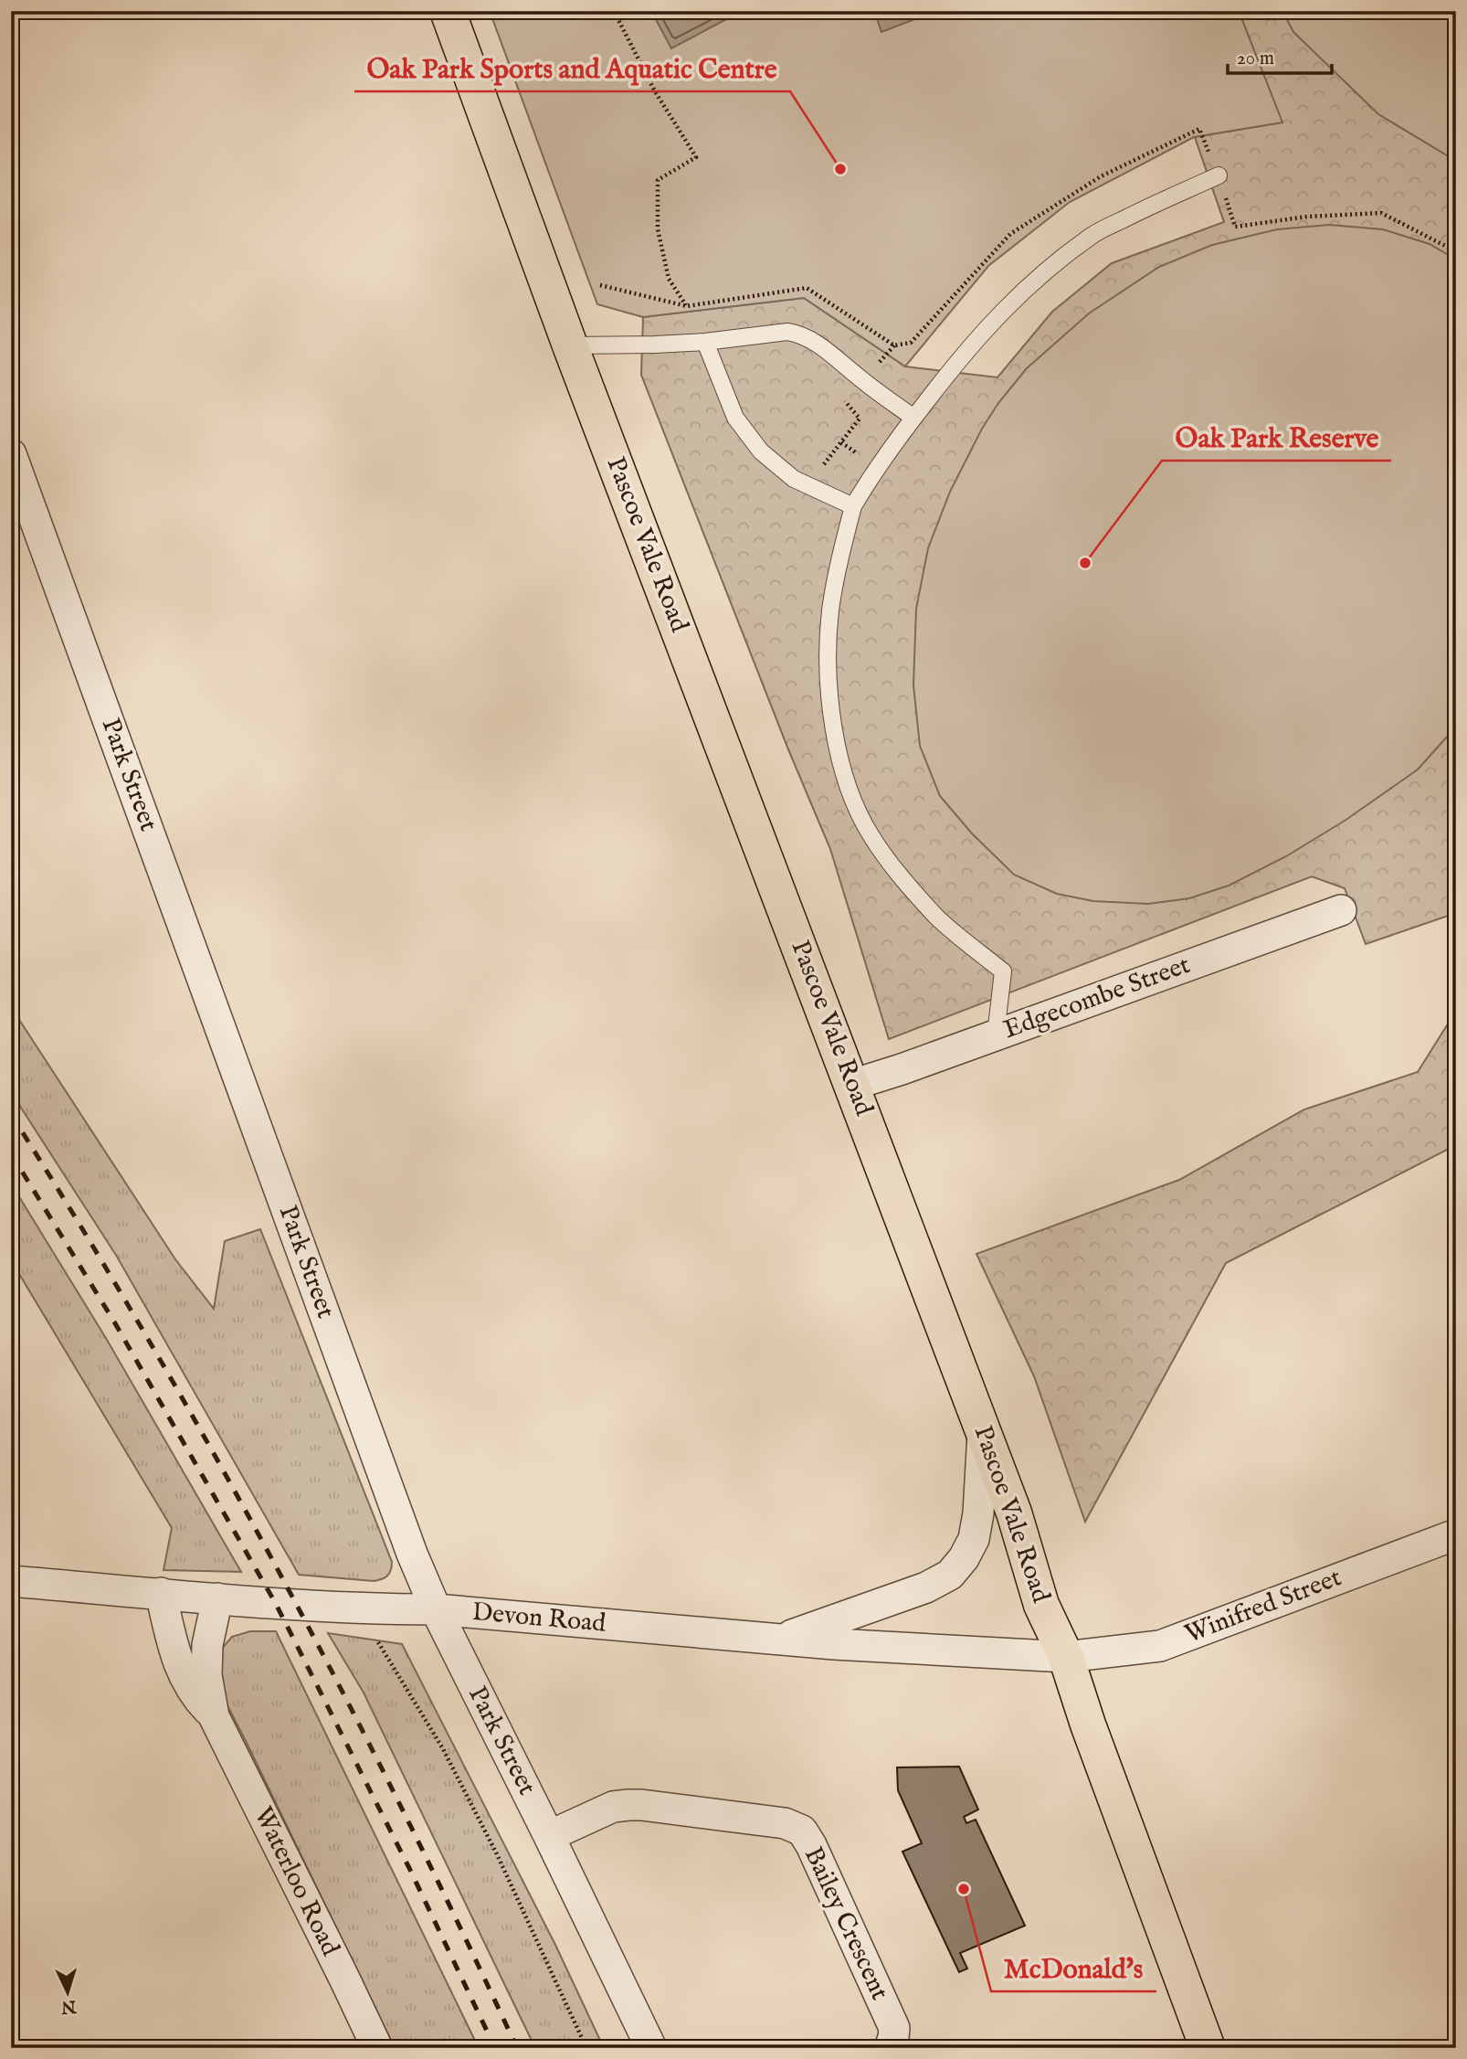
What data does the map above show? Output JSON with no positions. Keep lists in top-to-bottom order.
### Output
{
  "streets": {
    "main road": ["Pascoe Vale Road"],
    "street": [
      "Park Street",
      "Edgecombe Street",
      "Winifred Street",
      "Devon Road",
      "Waterloo Road",
      "Bailey Crescent"
    ]
  },
  "crossings": [
    ["Pascoe Vale Road", "Edgecombe Street"],
    ["Pascoe Vale Road", "Winifred Street"],
    ["Pascoe Vale Road", "Devon Road"],
    ["Park Street", "Devon Road"],
    ["Park Street", "Bailey Crescent"],
    ["Winifred Street", "Devon Road"],
    ["Devon Road", "Waterloo Road"]
  ],
  "places": ["Oak Park Sports and Aquatic Centre", "Oak Park Reserve", "McDonald's"],
  "scale_bar": "20 m",
  "north": "bottom"
}
